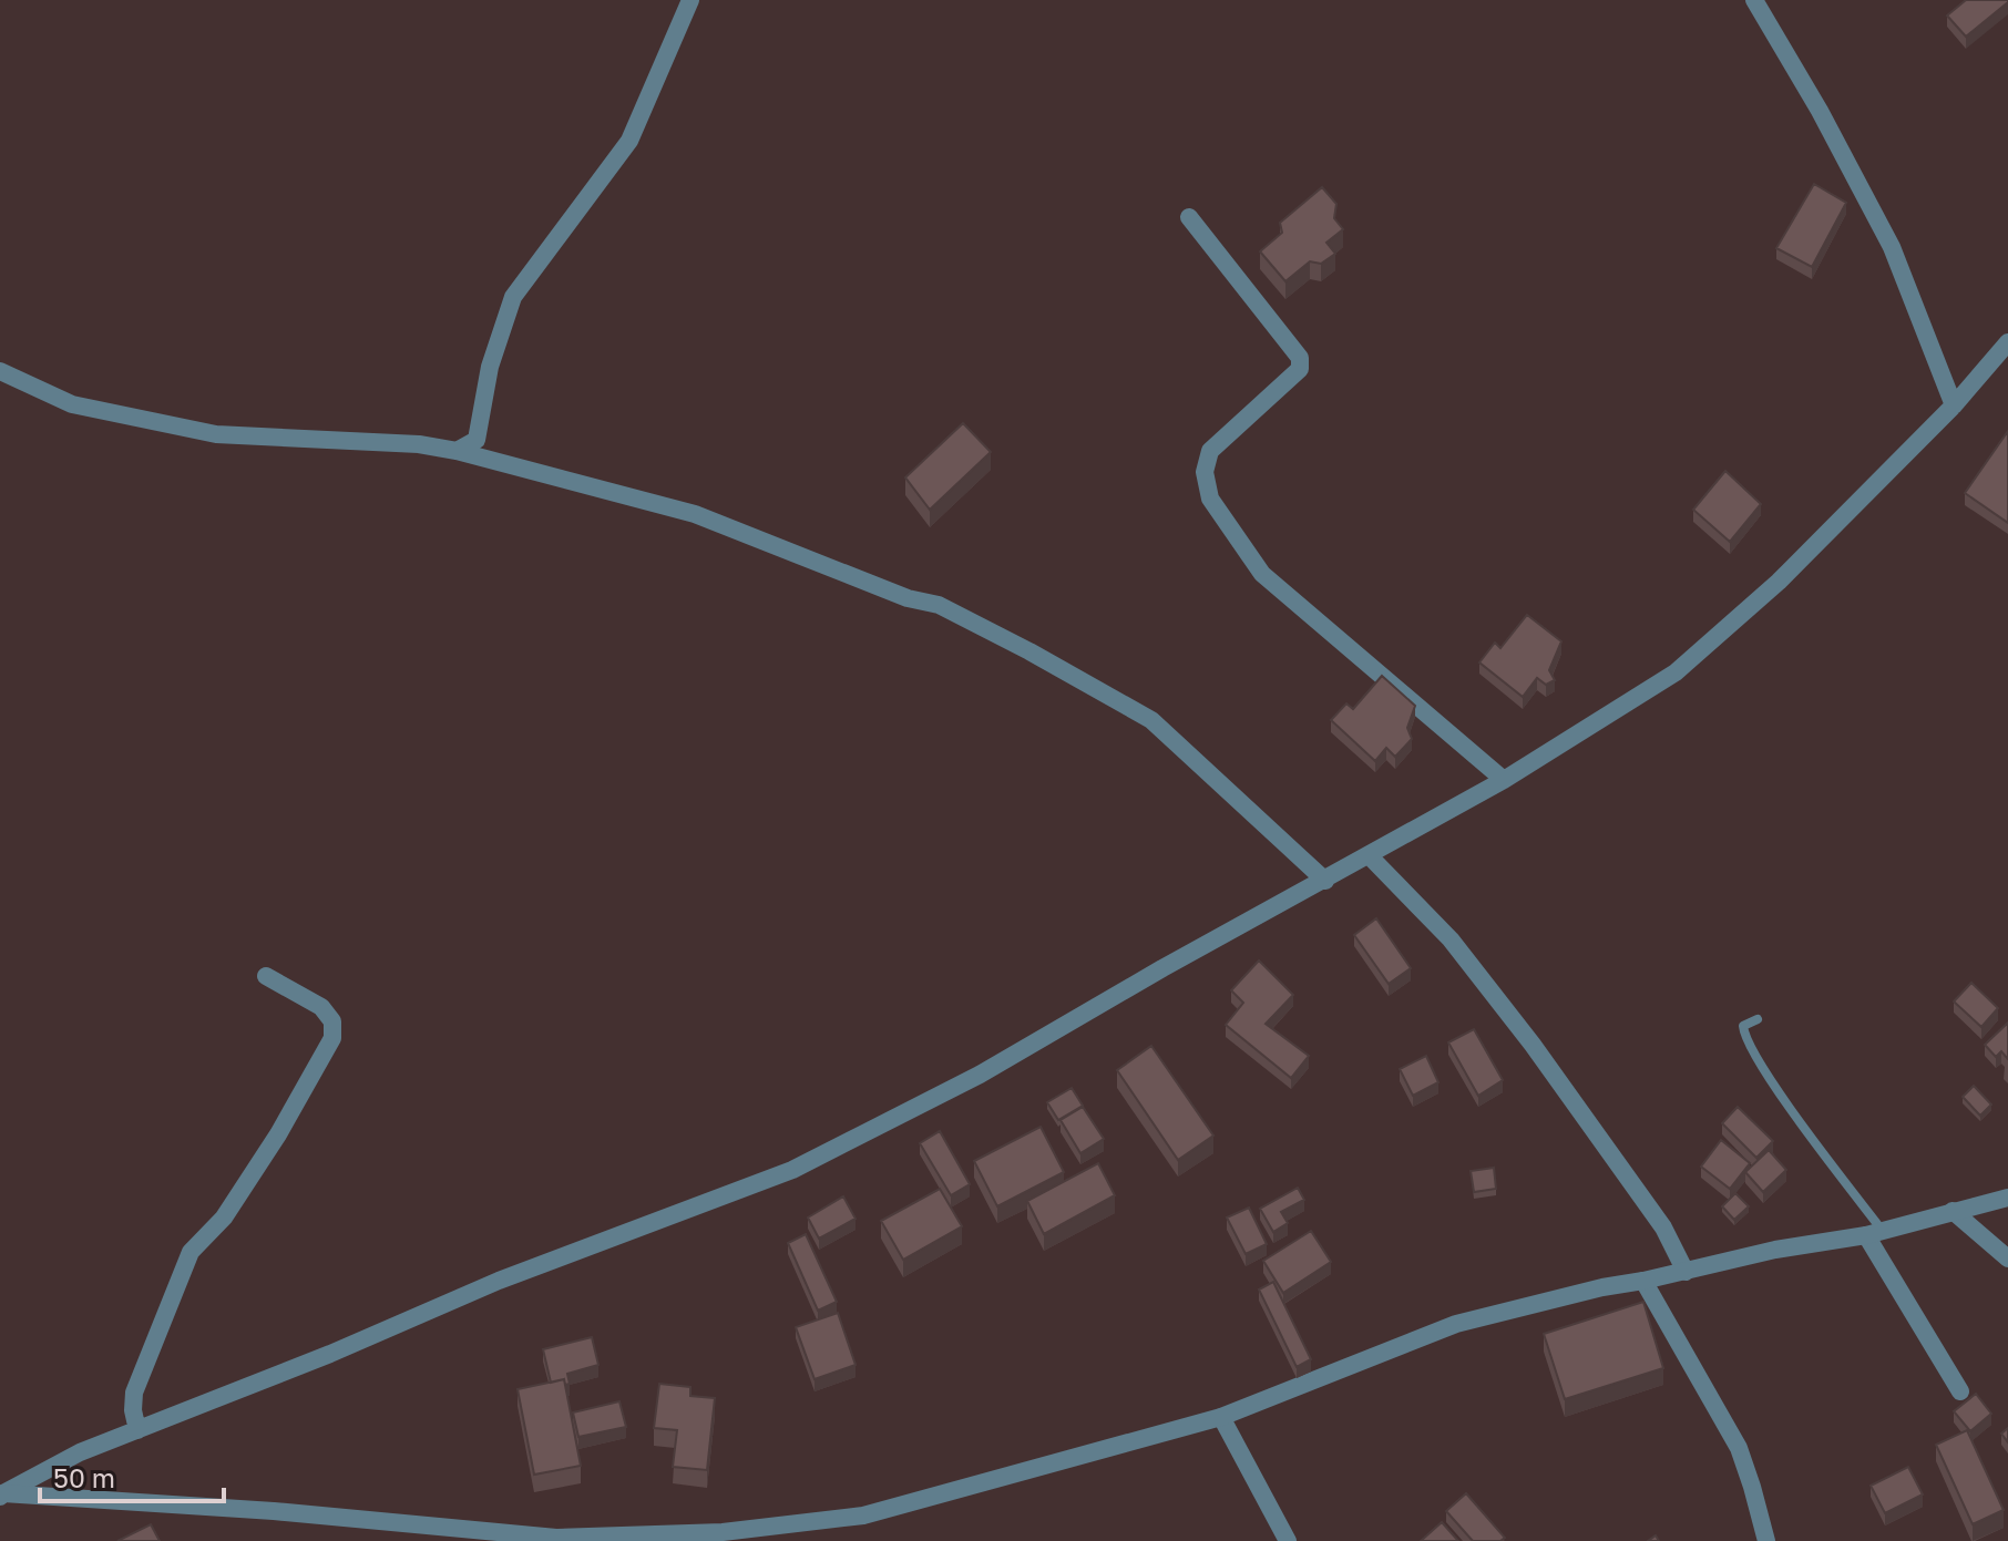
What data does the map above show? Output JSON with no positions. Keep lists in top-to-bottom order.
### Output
{
  "scale_bar": "50 m"
}
